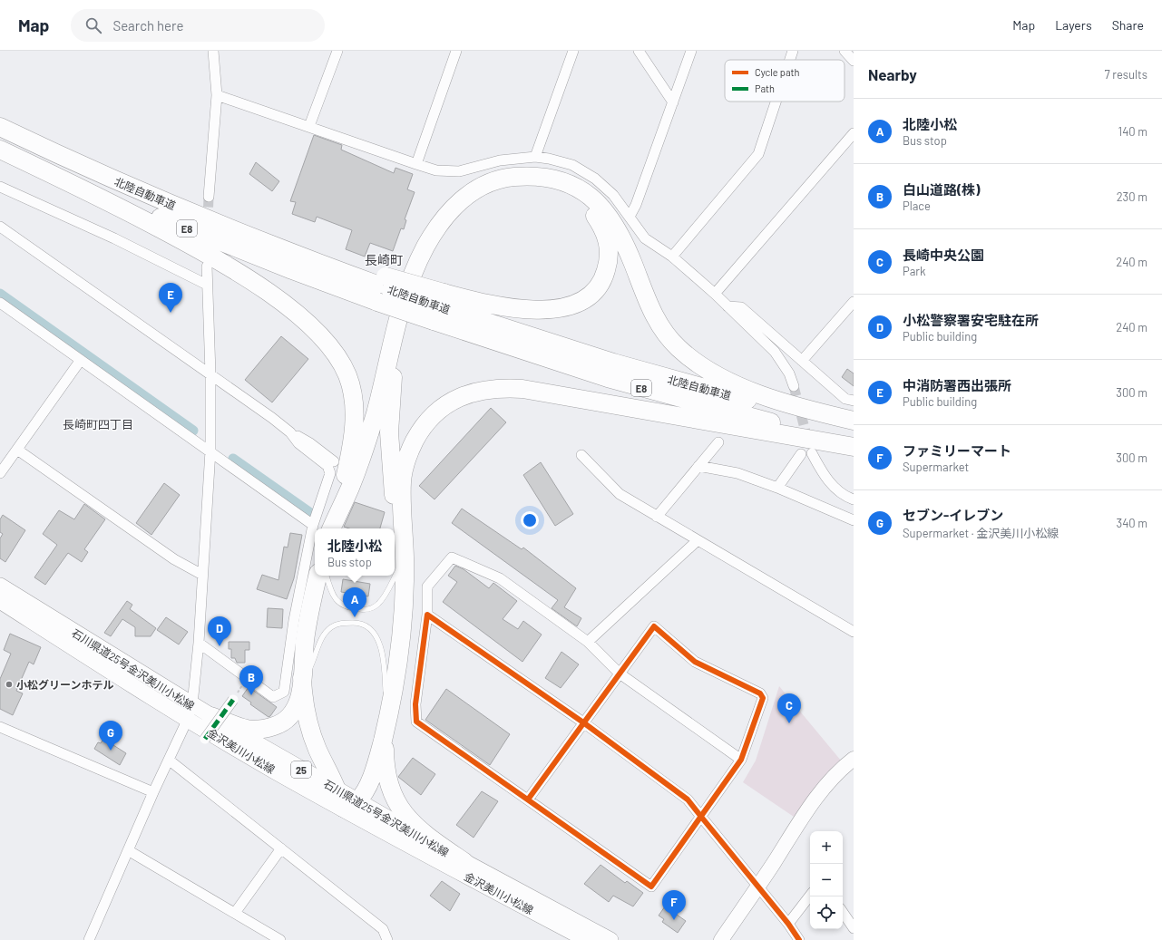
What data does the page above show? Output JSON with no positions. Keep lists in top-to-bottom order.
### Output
{
  "streets": {
    "highway": ["北陸自動車道", "E8"],
    "main road": ["石川県道25号金沢美川小松線", "金沢美川小松線", "25"]
  },
  "crossings": [
    ["石川県道25号金沢美川小松線", "金沢美川小松線"]
  ],
  "districts": ["長崎町", "長崎町四丁目"],
  "places": ["小松グリーンホテル"],
  "legend": ["Cycle path", "Path"],
  "page": {
    "header": "Map",
    "search": "Search here",
    "nav": ["Map", "Layers", "Share"],
    "heading": ["Nearby", "7 results"],
    "list": [
      {
        "mark": "A",
        "name": "北陸小松",
        "note": "Bus stop",
        "value": "140 m"
      },
      {
        "mark": "B",
        "name": "白山道路(株)",
        "note": "Place",
        "value": "230 m"
      },
      {
        "mark": "C",
        "name": "長崎中央公園",
        "note": "Park",
        "value": "240 m"
      },
      {
        "mark": "D",
        "name": "小松警察署安宅駐在所",
        "note": "Public building",
        "value": "240 m"
      },
      {
        "mark": "E",
        "name": "中消防署西出張所",
        "note": "Public building",
        "value": "300 m"
      },
      {
        "mark": "F",
        "name": "ファミリーマート",
        "note": "Supermarket",
        "value": "300 m"
      },
      {
        "mark": "G",
        "name": "セブン-イレブン",
        "note": "Supermarket · 金沢美川小松線",
        "value": "340 m"
      }
    ],
    "pins": [
      "E",
      "A",
      "D",
      "B",
      "C",
      "G",
      "F"
    ],
    "popup": ["北陸小松", "Bus stop"],
    "map_buttons": ["+", "−"]
  }
}
